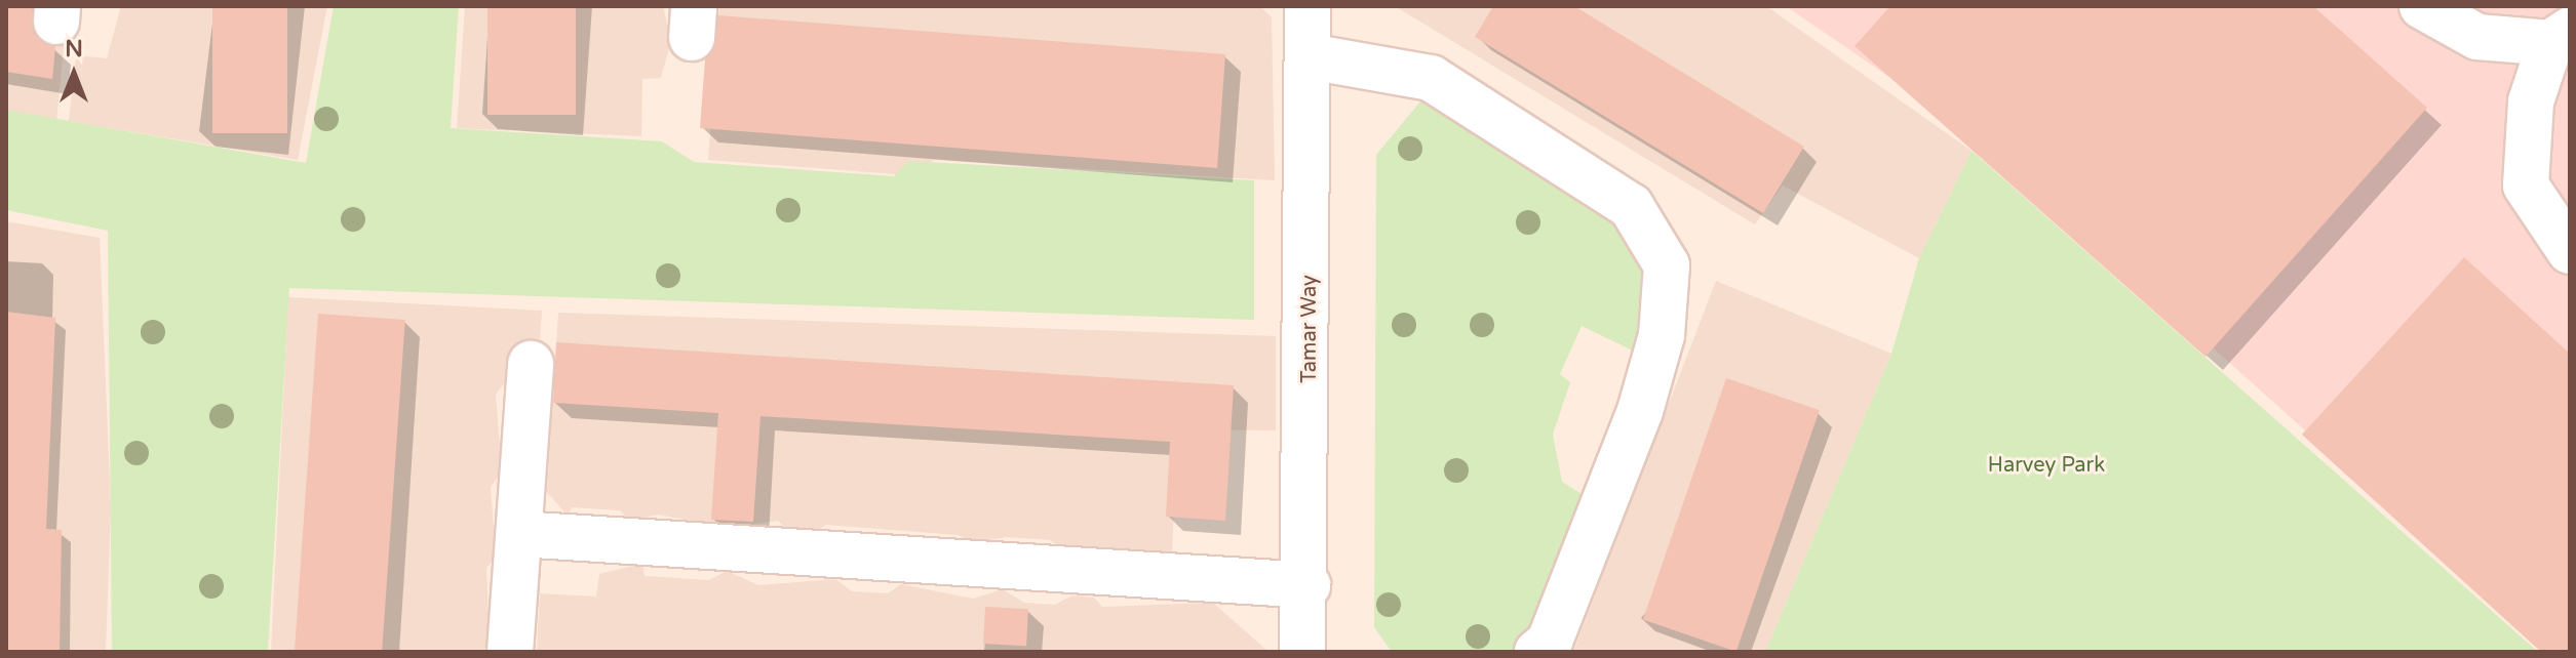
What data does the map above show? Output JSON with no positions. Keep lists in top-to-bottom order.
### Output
{
  "streets": {
    "street": ["Tamar Way"]
  },
  "parks": ["Harvey Park"],
  "north": "top"
}
